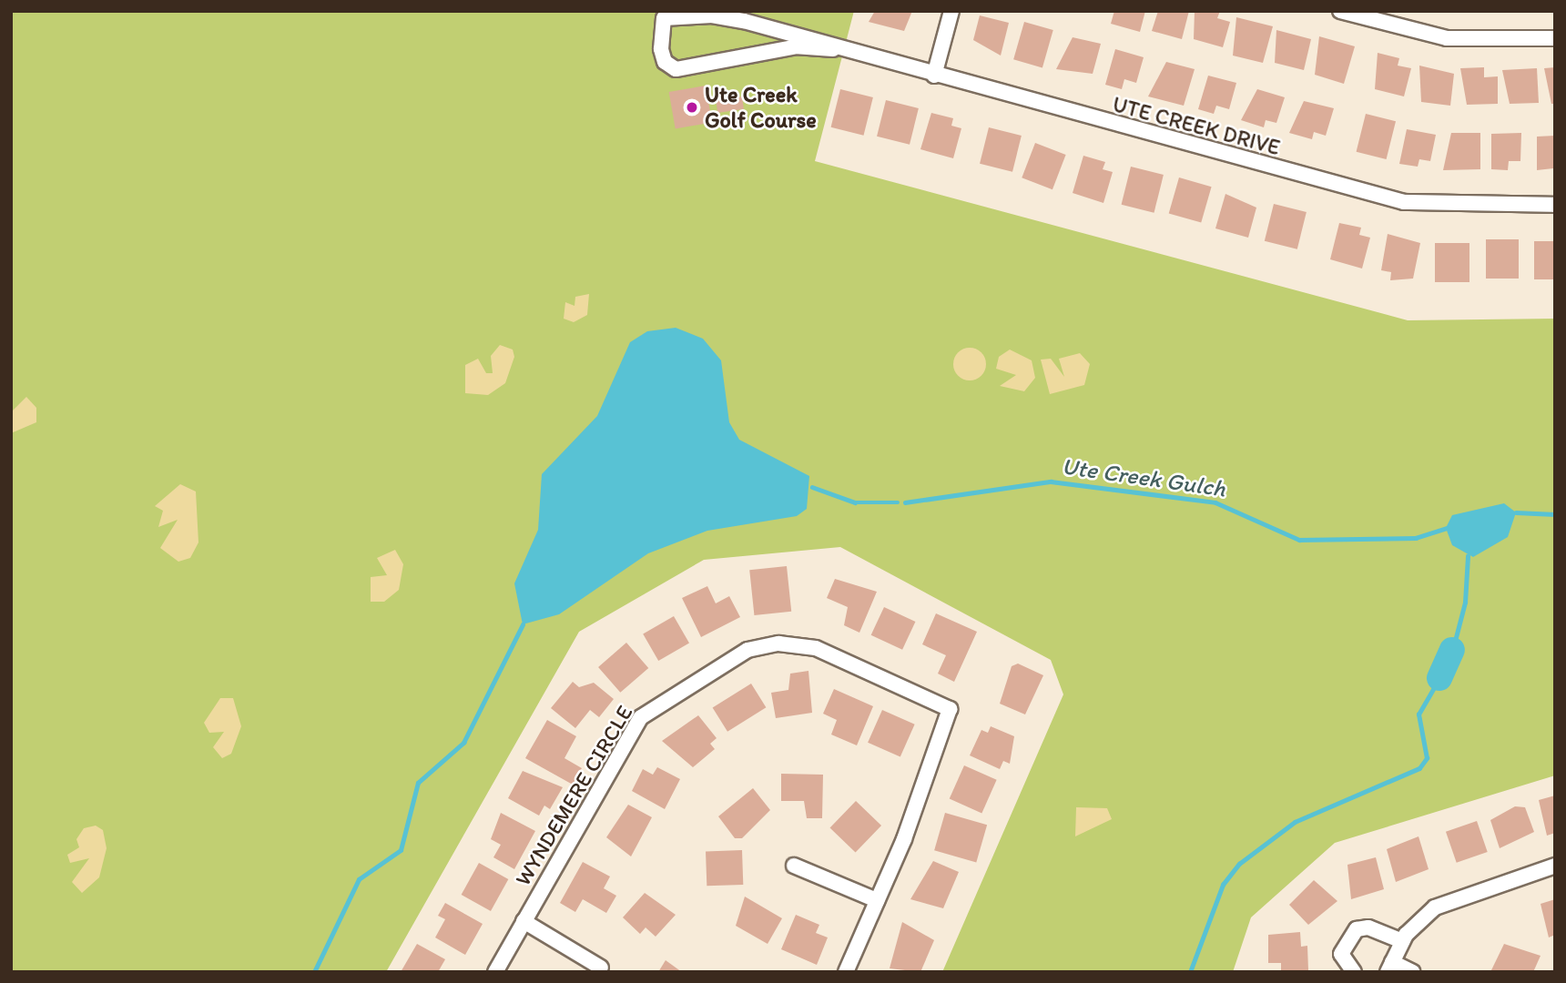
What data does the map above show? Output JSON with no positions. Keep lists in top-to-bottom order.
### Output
{
  "streets": {
    "street": ["UTE CREEK DRIVE", "WYNDEMERE CIRCLE"]
  },
  "water": ["Ute Creek Gulch"],
  "places": ["Ute Creek Golf Course"]
}
